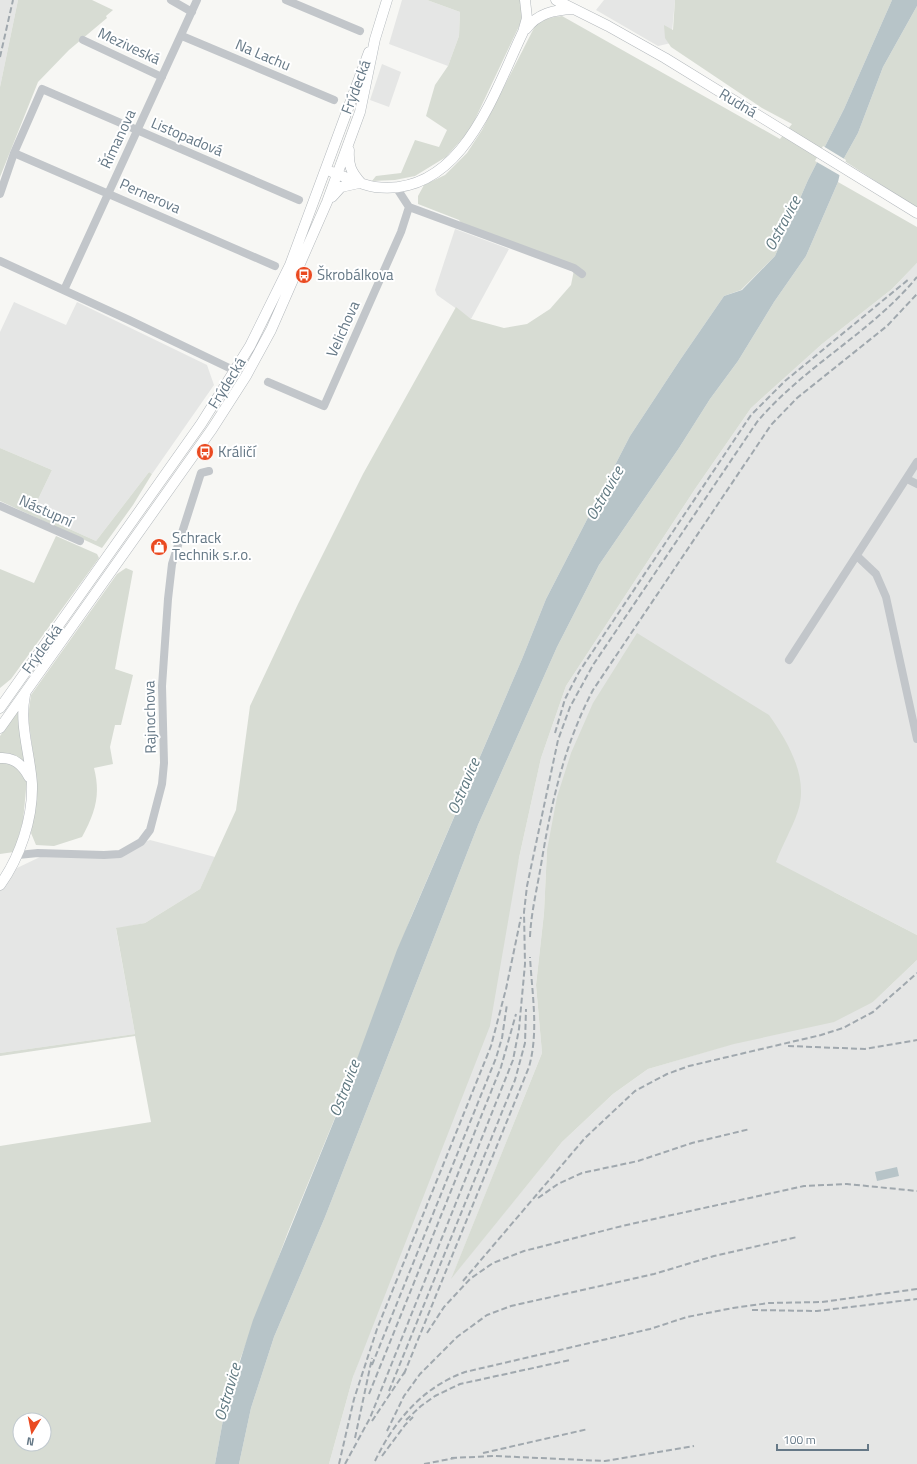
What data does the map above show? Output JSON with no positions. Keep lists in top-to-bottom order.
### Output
{
  "streets": {
    "main road": ["Frýdecká", "Rudná"],
    "street": [
      "Meziveská",
      "Na Lachu",
      "Listopadová",
      "Římanova",
      "Pernerova",
      "Velichova",
      "Nástupní",
      "Rajnochova"
    ]
  },
  "crossings": [
    ["Meziveská", "Římanova"],
    ["Na Lachu", "Římanova"],
    ["Listopadová", "Římanova"],
    ["Listopadová", "Pernerova"],
    ["Římanova", "Pernerova"]
  ],
  "water": ["Ostravice"],
  "places": {
    "bus stop": ["Škrobálkova", "Králičí"],
    "shop": ["Schrack Technik s.r.o."]
  },
  "scale_bar": "100 m",
  "north": "bottom"
}
